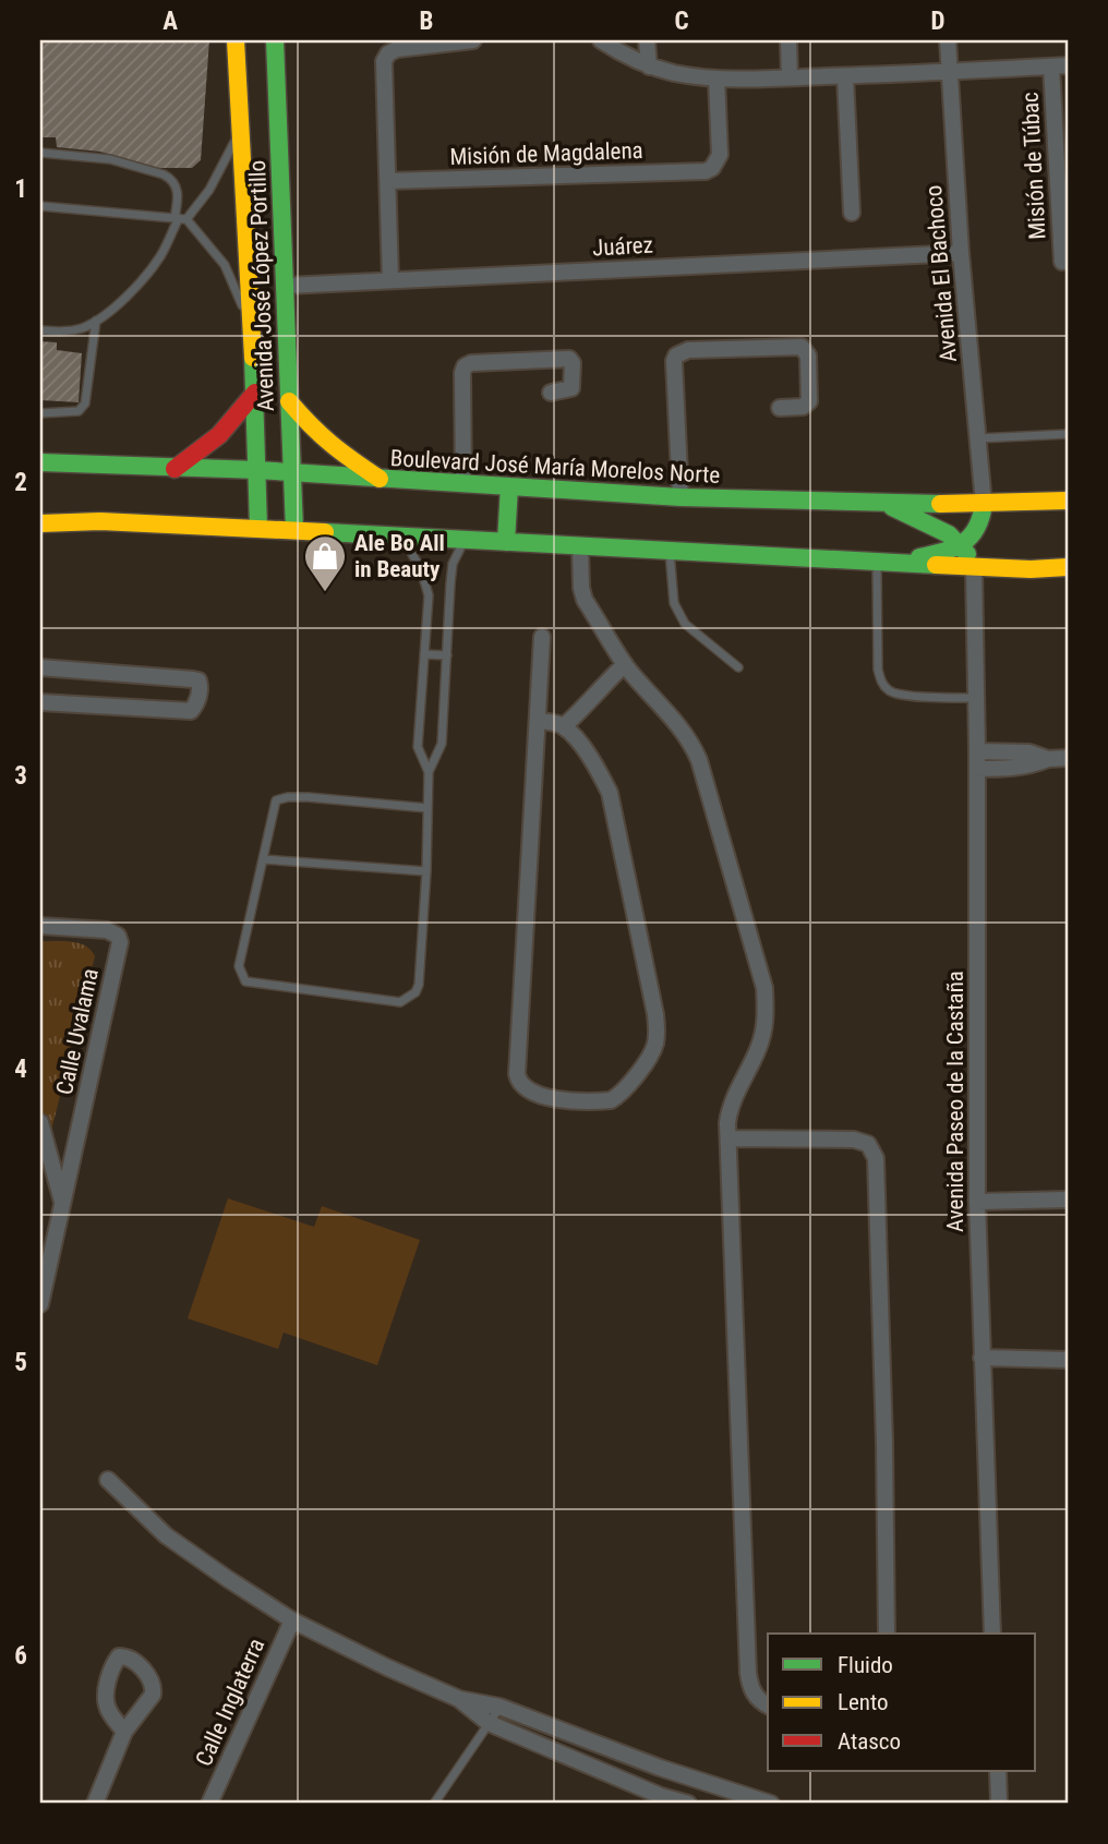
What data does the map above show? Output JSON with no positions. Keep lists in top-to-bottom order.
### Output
{
  "streets": {
    "main road": ["Avenida José López Portillo", "Boulevard José María Morelos Norte"],
    "street": [
      "Misión de Magdalena",
      "Misión de Túbac",
      "Juárez",
      "Avenida El Bachoco",
      "Calle Uvalama",
      "Avenida Paseo de la Castaña",
      "Calle Inglaterra"
    ]
  },
  "crossings": [
    ["Juárez", "Avenida El Bachoco"],
    ["Juárez", "Avenida José López Portillo"],
    ["Avenida El Bachoco", "Boulevard José María Morelos Norte"],
    ["Avenida José López Portillo", "Boulevard José María Morelos Norte"]
  ],
  "places": {
    "shop": ["Ale Bo All in Beauty"]
  },
  "legend": ["Fluido", "Lento", "Atasco"],
  "grid": {
    "columns": [
      "A",
      "B",
      "C",
      "D"
    ],
    "rows": [
      "1",
      "2",
      "3",
      "4",
      "5",
      "6"
    ]
  }
}
